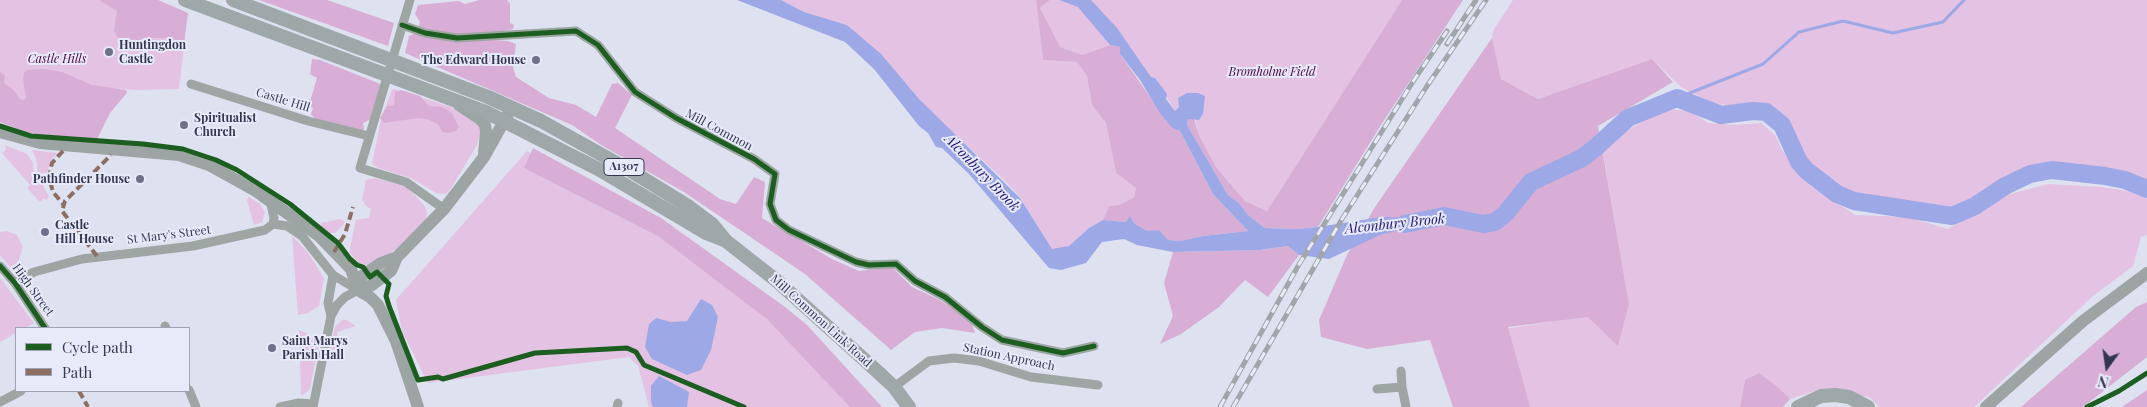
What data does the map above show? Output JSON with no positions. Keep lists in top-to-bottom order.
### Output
{
  "streets": {
    "main road": ["A1307", "Mill Common Link Road"],
    "street": [
      "Castle Hill",
      "Mill Common",
      "St Mary's Street",
      "High Street",
      "Station Approach"
    ]
  },
  "crossings": [
    ["A1307", "Mill Common Link Road"],
    ["St Mary's Street", "High Street"],
    ["Mill Common Link Road", "Station Approach"]
  ],
  "water": ["Alconbury Brook"],
  "parks": ["Castle Hills", "Bromholme Field"],
  "places": [
    "Huntingdon Castle",
    "The Edward House",
    "Spiritualist Church",
    "Pathfinder House",
    "Castle Hill House",
    "Saint Marys Parish Hall"
  ],
  "legend": ["Cycle path", "Path"],
  "north": "bottom"
}
